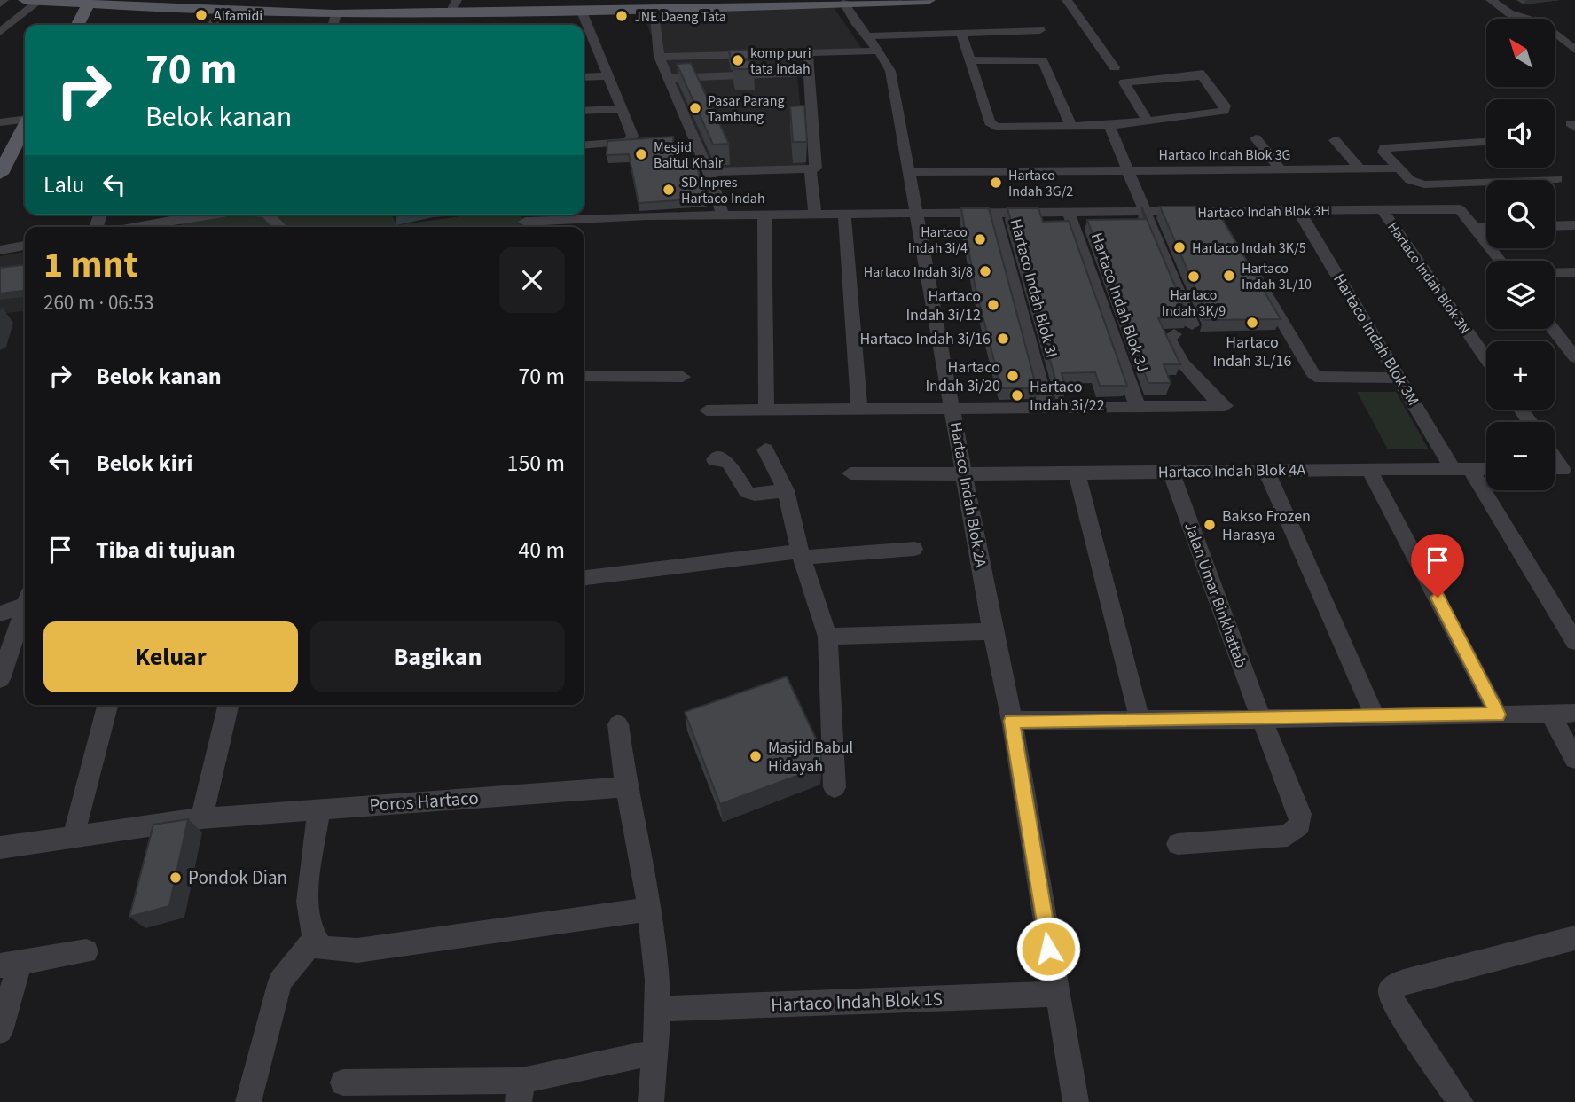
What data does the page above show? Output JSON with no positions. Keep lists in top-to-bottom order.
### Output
{
  "streets": {
    "street": [
      "Hartaco Indah Blok 3G",
      "Hartaco Indah Blok 3H",
      "Hartaco Indah Blok 3N",
      "Hartaco Indah Blok 3I",
      "Hartaco Indah Blok 3J",
      "Hartaco Indah Blok 3M",
      "Hartaco Indah Blok 4A",
      "Hartaco Indah Blok 2A",
      "Jalan Umar Binkhattab",
      "Poros Hartaco",
      "Hartaco Indah Blok 1S"
    ]
  },
  "crossings": [
    ["Hartaco Indah Blok 3G", "Hartaco Indah Blok 2A"],
    ["Hartaco Indah Blok 3H", "Hartaco Indah Blok 3N"],
    ["Hartaco Indah Blok 3H", "Hartaco Indah Blok 3I"],
    ["Hartaco Indah Blok 3H", "Hartaco Indah Blok 3J"],
    ["Hartaco Indah Blok 3H", "Hartaco Indah Blok 3M"],
    ["Hartaco Indah Blok 3H", "Hartaco Indah Blok 2A"],
    ["Hartaco Indah Blok 3M", "Hartaco Indah Blok 4A"],
    ["Hartaco Indah Blok 4A", "Hartaco Indah Blok 2A"],
    ["Hartaco Indah Blok 4A", "Jalan Umar Binkhattab"],
    ["Hartaco Indah Blok 2A", "Hartaco Indah Blok 1S"]
  ],
  "places": [
    "Alfamidi",
    "JNE Daeng Tata",
    "komp puri tata indah",
    "Pasar Parang Tambung",
    "Mesjid Baitul Khair",
    "Hartaco Indah 3G/2",
    "SD Inpres Hartaco Indah",
    "Hartaco Indah 3i/4",
    "Hartaco Indah 3K/5",
    "Hartaco Indah 3i/8",
    "Hartaco Indah 3L/10",
    "Hartaco Indah 3K/9",
    "Hartaco Indah 3i/12",
    "Hartaco Indah 3L/16",
    "Hartaco Indah 3i/16",
    "Hartaco Indah 3i/20",
    "Hartaco Indah 3i/22",
    "Bakso Frozen Harasya",
    "Masjid Babul Hidayah",
    "Pondok Dian"
  ],
  "north": "top left",
  "page": {
    "map_buttons": ["+", "−"],
    "turn": ["70 m", "Belok kanan"],
    "then": "Lalu",
    "heading": ["1 mnt", "260 m · 06:53"],
    "list": [
      {
        "name": "Belok kanan",
        "value": "70 m"
      },
      {
        "name": "Belok kiri",
        "value": "150 m"
      },
      {
        "name": "Tiba di tujuan",
        "value": "40 m"
      }
    ],
    "buttons": ["Keluar", "Bagikan"]
  }
}
